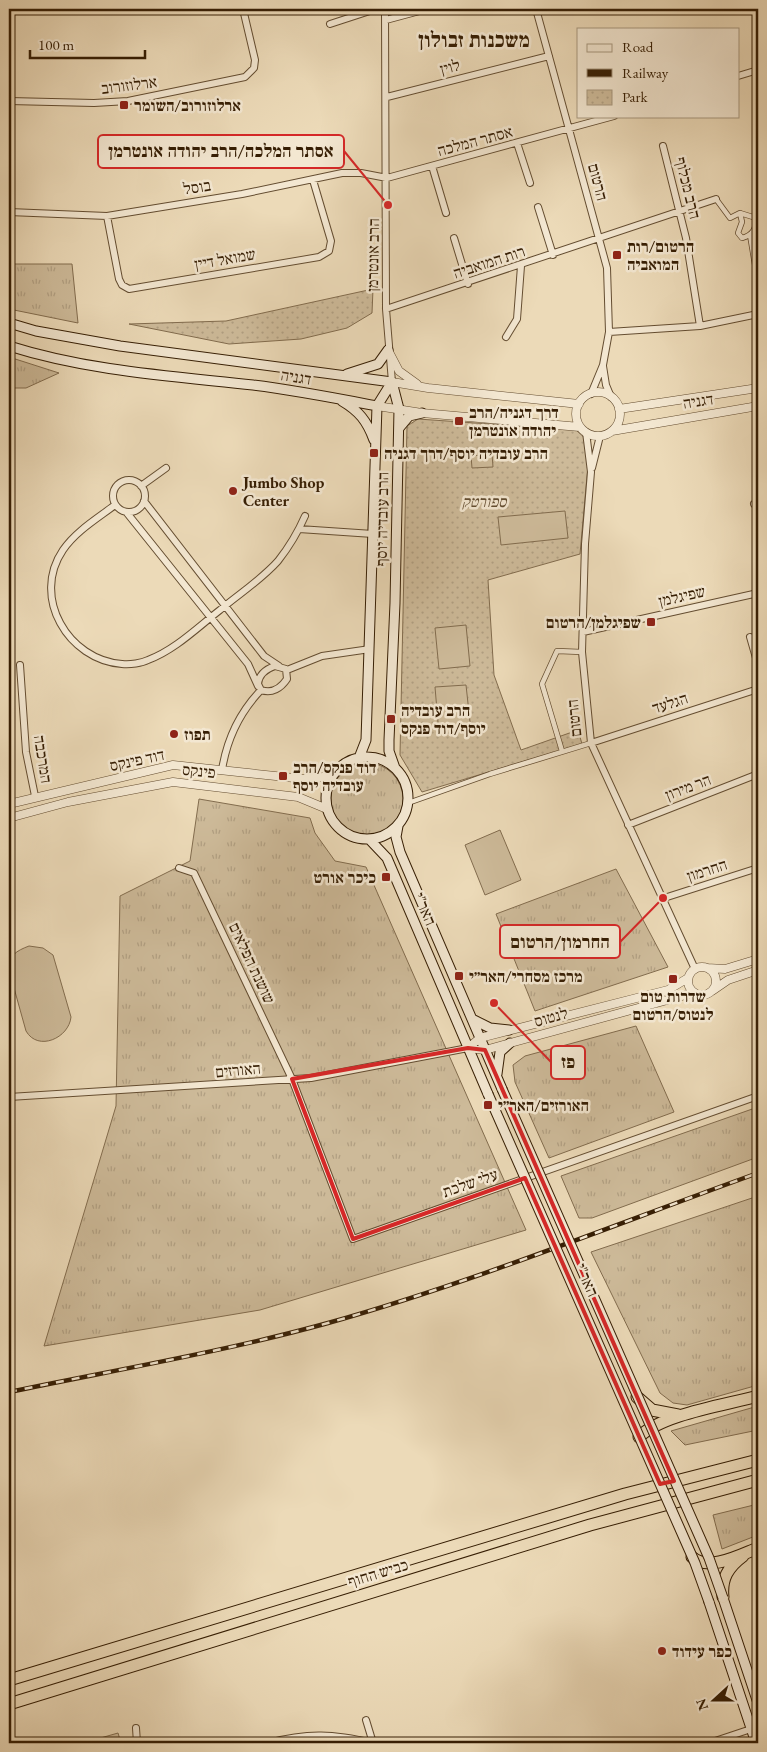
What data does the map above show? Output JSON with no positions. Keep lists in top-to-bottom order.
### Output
{
  "streets": {
    "highway": ["כביש החוף"],
    "main road": ["דגניה", "הרב עובדיה יוסף", "האר\"י"],
    "street": [
      "לוין",
      "ארלוזורוב",
      "אסתר המלכה",
      "הרטום",
      "בוסל",
      "הרב מכלוף",
      "הרב אונטרמן",
      "שמואל דיין",
      "רות המואביה",
      "שפיגלמן",
      "הגלעד",
      "המרכבה",
      "דוד פינקס",
      "פינקס",
      "הר מירון",
      "החרמון",
      "שושנת הפלאים",
      "לנטוס",
      "האורזים",
      "עלי שלכת"
    ]
  },
  "crossings": [
    ["לוין", "הרטום"],
    ["לוין", "הרב אונטרמן"],
    ["אסתר המלכה", "הרטום"],
    ["אסתר המלכה", "בוסל"],
    ["אסתר המלכה", "הרב אונטרמן"],
    ["הרטום", "רות המואביה"],
    ["הרטום", "דגניה"],
    ["הרטום", "שפיגלמן"],
    ["הרטום", "הגלעד"],
    ["הרטום", "הר מירון"],
    ["הרטום", "החרמון"],
    ["הרטום", "לנטוס"],
    ["בוסל", "הרב אונטרמן"],
    ["בוסל", "שמואל דיין"],
    ["הרב מכלוף", "רות המואביה"],
    ["הרב אונטרמן", "רות המואביה"],
    ["הרב אונטרמן", "דגניה"],
    ["הרב אונטרמן", "הרב עובדיה יוסף"],
    ["דגניה", "הרב עובדיה יוסף"],
    ["הרב עובדיה יוסף", "דוד פינקס"],
    ["הרב עובדיה יוסף", "פינקס"],
    ["הרב עובדיה יוסף", "האר\"י"],
    ["המרכבה", "דוד פינקס"],
    ["דוד פינקס", "פינקס"],
    ["דוד פינקס", "האר\"י"],
    ["פינקס", "האר\"י"],
    ["האר\"י", "לנטוס"],
    ["האר\"י", "האורזים"],
    ["שושנת הפלאים", "האורזים"],
    ["שושנת הפלאים", "עלי שלכת"],
    ["לנטוס", "האורזים"],
    ["האורזים", "עלי שלכת"]
  ],
  "districts": ["משכנות זבולון"],
  "parks": ["ספורטק"],
  "places": {
    "transit": [
      "ארלוזורוב/השומר",
      "הרטום/רות המואביה",
      "דרך דגניה/הרב יהודה אונטרמן",
      "הרב עובדיה יוסף/דרך דגניה",
      "שפיגלמן/הרטום",
      "הרב עובדיה יוסף/דוד פנקס",
      "דוד פנקס/הרב עובדיה יוסף",
      "כיכר אורט",
      "מרכז מסחרי/האר״י",
      "שדרות טום לנטוס/הרטום",
      "האורזים/האר״י"
    ],
    "other": [
      "אסתר המלכה/הרב יהודה אונטרמן",
      "Jumbo Shop Center",
      "תפוז",
      "החרמון/הרטום",
      "פז",
      "כפר עידוד"
    ]
  },
  "legend": ["Road", "Railway", "Park"],
  "scale_bar": "100 m",
  "north": "left"
}
